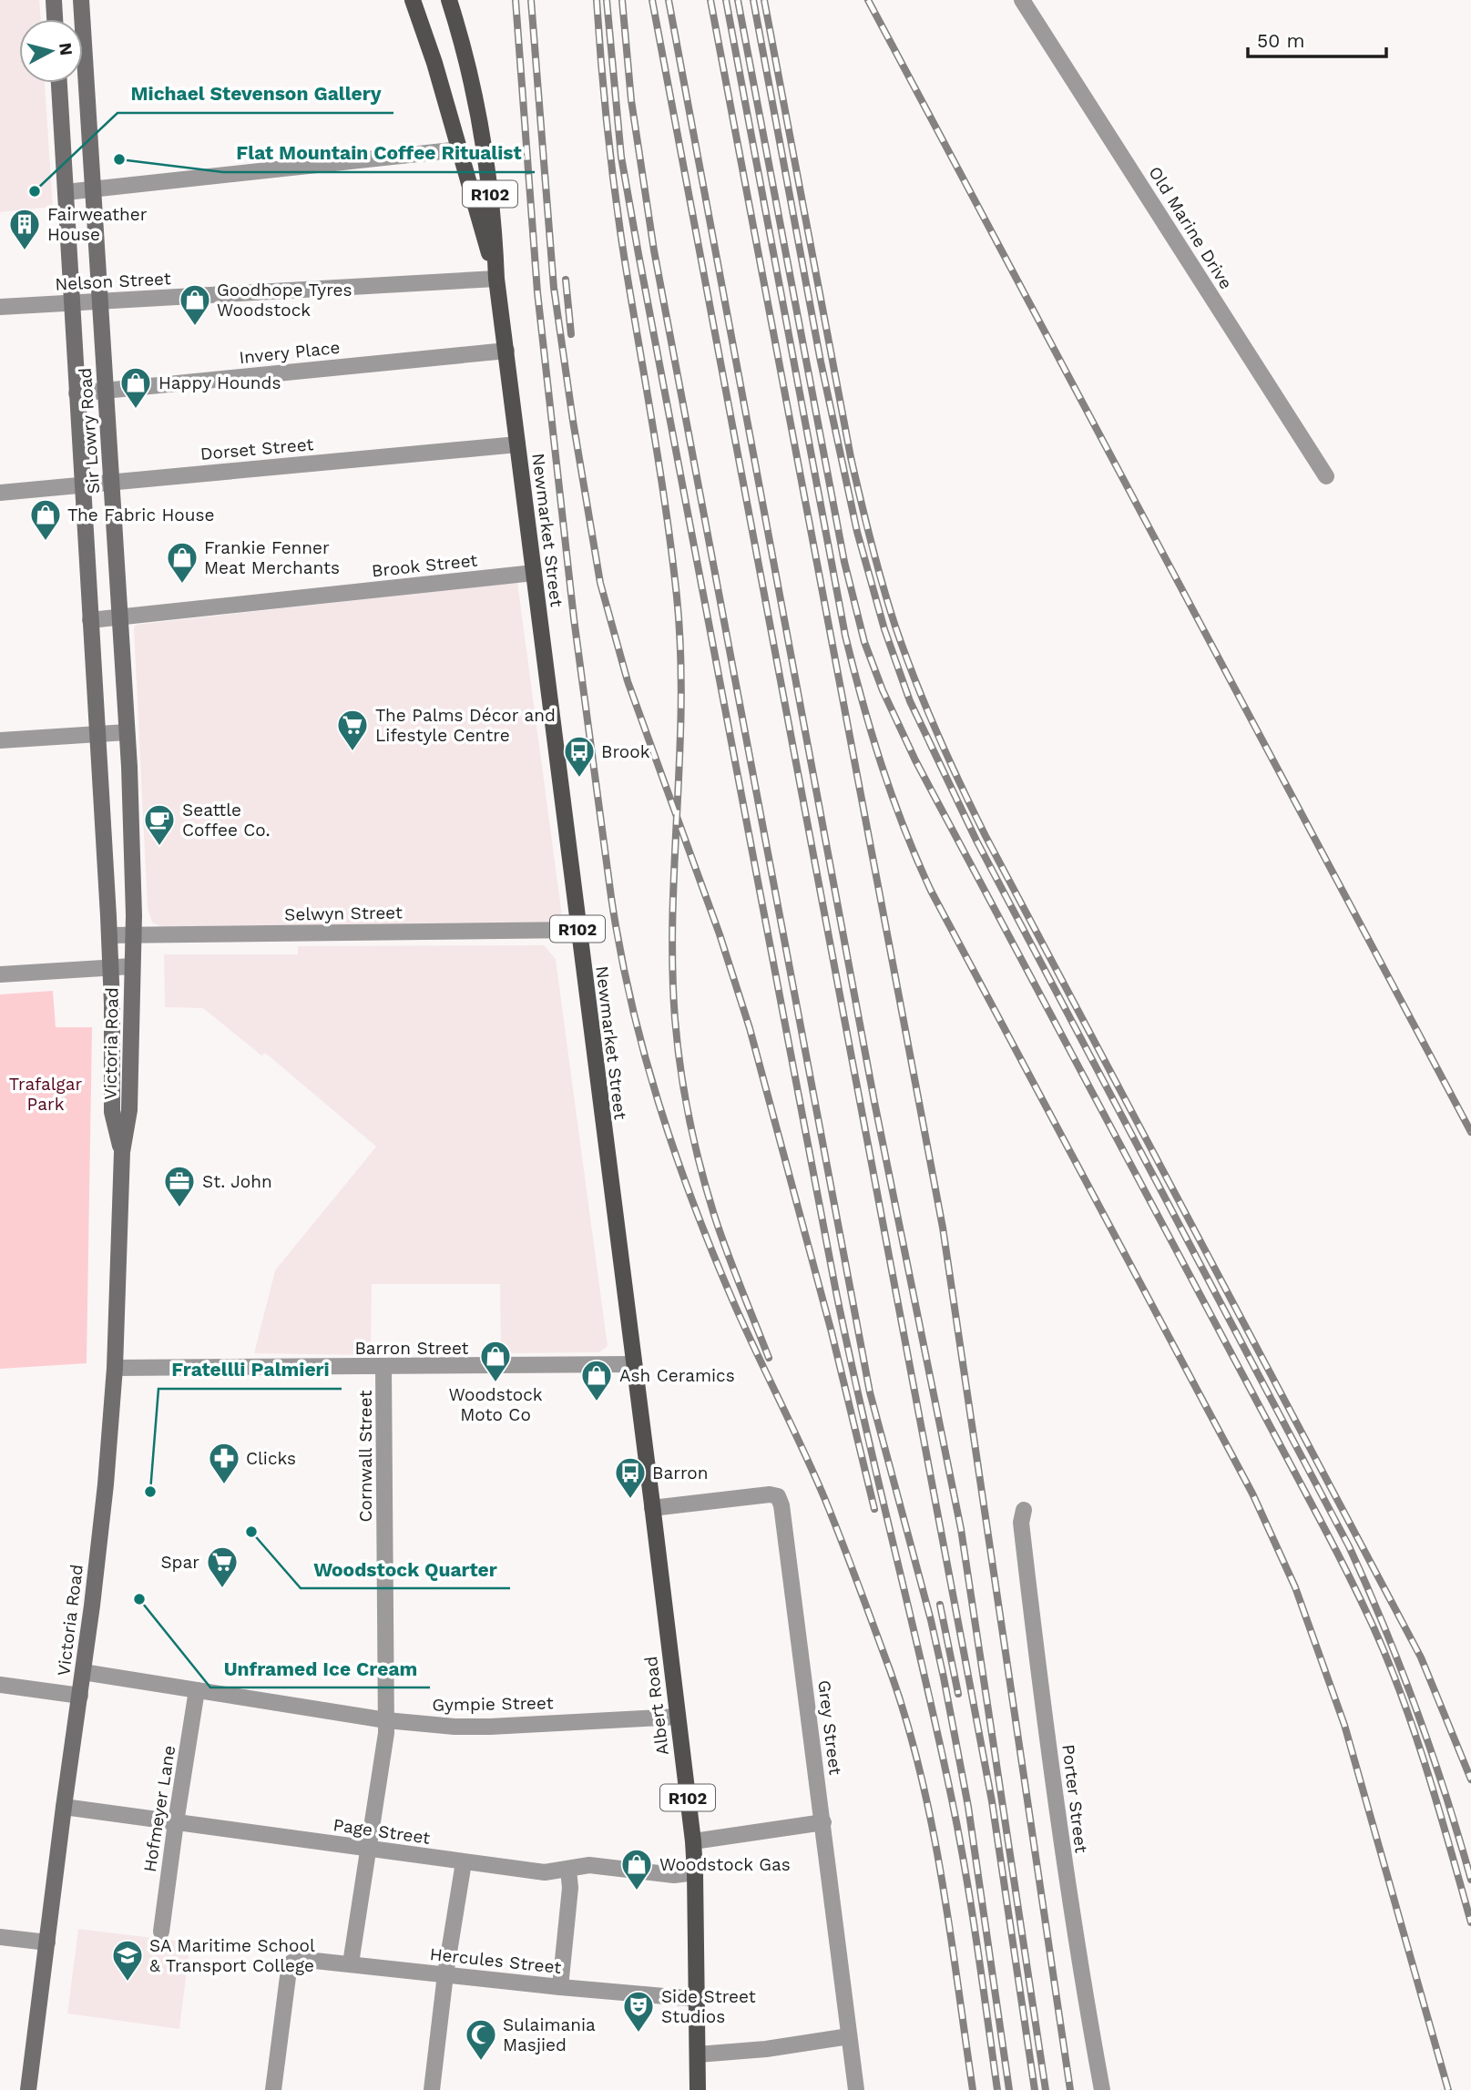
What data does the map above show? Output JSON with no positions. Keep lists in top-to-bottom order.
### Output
{
  "streets": {
    "main road": [
      "R102",
      "Sir Lowry Road",
      "Newmarket Street",
      "Victoria Road",
      "Albert Road"
    ],
    "street": [
      "Old Marine Drive",
      "Nelson Street",
      "Invery Place",
      "Dorset Street",
      "Brook Street",
      "Selwyn Street",
      "Barron Street",
      "Cornwall Street",
      "Gympie Street",
      "Grey Street",
      "Porter Street",
      "Hofmeyer Lane",
      "Page Street",
      "Hercules Street"
    ]
  },
  "crossings": [
    ["Nelson Street", "Sir Lowry Road"],
    ["Nelson Street", "Newmarket Street"],
    ["Invery Place", "Sir Lowry Road"],
    ["Invery Place", "Newmarket Street"],
    ["Sir Lowry Road", "Dorset Street"],
    ["Sir Lowry Road", "Brook Street"],
    ["Sir Lowry Road", "Selwyn Street"],
    ["Sir Lowry Road", "Victoria Road"],
    ["Dorset Street", "Newmarket Street"],
    ["Newmarket Street", "Brook Street"],
    ["Newmarket Street", "Selwyn Street"],
    ["Newmarket Street", "Barron Street"],
    ["Newmarket Street", "Albert Road"],
    ["Newmarket Street", "Grey Street"],
    ["Selwyn Street", "Victoria Road"],
    ["Victoria Road", "Barron Street"],
    ["Victoria Road", "Gympie Street"],
    ["Victoria Road", "Page Street"],
    ["Barron Street", "Cornwall Street"],
    ["Cornwall Street", "Gympie Street"],
    ["Cornwall Street", "Page Street"],
    ["Cornwall Street", "Hercules Street"],
    ["Gympie Street", "Albert Road"],
    ["Gympie Street", "Hofmeyer Lane"],
    ["Albert Road", "Grey Street"],
    ["Albert Road", "Page Street"],
    ["Albert Road", "Hercules Street"],
    ["Hofmeyer Lane", "Page Street"]
  ],
  "parks": ["Trafalgar Park"],
  "places": {
    "other": [
      "Flat Mountain Coffee Ritualist",
      "Michael Stevenson Gallery",
      "Fratellli Palmieri",
      "Woodstock Quarter",
      "Unframed Ice Cream"
    ],
    "building": ["Fairweather House"],
    "shop": [
      "Goodhope Tyres Woodstock",
      "Happy Hounds",
      "The Fabric House",
      "Frankie Fenner Meat Merchants",
      "Woodstock Moto Co",
      "Ash Ceramics",
      "Woodstock Gas"
    ],
    "supermarket": ["The Palms Décor and Lifestyle Centre", "Spar"],
    "bus stop": ["Brook", "Barron"],
    "cafe": ["Seattle Coffee Co."],
    "office": ["St. John"],
    "pharmacy": ["Clicks"],
    "school or university": ["SA Maritime School & Transport College"],
    "theatre": ["Side Street Studios"],
    "mosque": ["Sulaimania Masjied"]
  },
  "scale_bar": "50 m",
  "north": "right"
}
